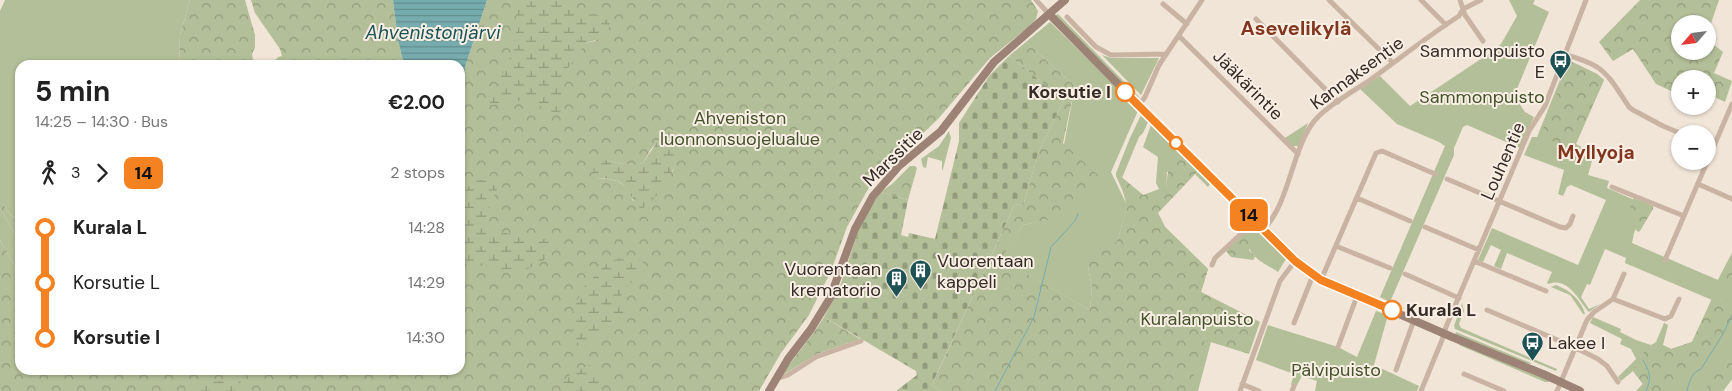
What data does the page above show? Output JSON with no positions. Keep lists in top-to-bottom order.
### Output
{
  "streets": {
    "street": [
      "Kannaksentie",
      "Jääkärintie",
      "Marssitie",
      "Louhentie"
    ]
  },
  "crossings": [
    ["Kannaksentie", "Jääkärintie"]
  ],
  "districts": ["Asevelikylä", "Myllyoja"],
  "water": ["Ahvenistonjärvi"],
  "parks": [
    "Sammonpuisto",
    "Ahveniston luonnonsuojelualue",
    "Kuralanpuisto",
    "Pälvipuisto"
  ],
  "places": {
    "bus stop": ["Sammonpuisto E", "Lakee I"],
    "other": ["Korsutie I", "Kurala L"],
    "building": ["Vuorentaan kappeli", "Vuorentaan krematorio"]
  },
  "lines": ["bus line 14"],
  "north": "bottom left",
  "page": {
    "on_map": "14",
    "map_buttons": ["+", "−"],
    "heading": ["5 min", "14:25 – 14:30 · Bus", "€2.00"],
    "legs": ["3", "14", "2 stops"],
    "list": [
      {
        "name": "Kurala L",
        "value": "14:28"
      },
      {
        "name": "Korsutie L",
        "value": "14:29"
      },
      {
        "name": "Korsutie I",
        "value": "14:30"
      }
    ]
  }
}
